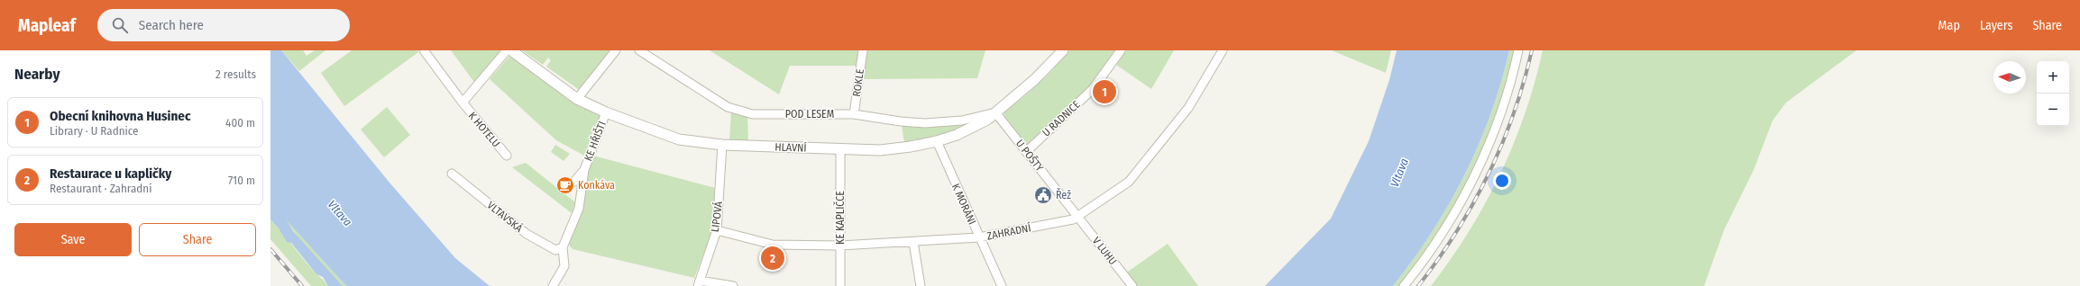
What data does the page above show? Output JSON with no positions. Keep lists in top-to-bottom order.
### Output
{
  "streets": {
    "street": [
      "ROKLE",
      "POD LESEM",
      "U RADNICE",
      "K HOTELU",
      "KE HŘIŠTI",
      "HLAVNÍ",
      "U POŠTY",
      "K MORÁNI",
      "VLTAVSKÁ",
      "LIPOVÁ",
      "KE KAPLIČCE",
      "ZAHRADNÍ",
      "V LUHU"
    ]
  },
  "crossings": [
    ["ROKLE", "POD LESEM"],
    ["POD LESEM", "HLAVNÍ"],
    ["POD LESEM", "U POŠTY"],
    ["U RADNICE", "U POŠTY"],
    ["KE HŘIŠTI", "HLAVNÍ"],
    ["KE HŘIŠTI", "VLTAVSKÁ"],
    ["HLAVNÍ", "U POŠTY"],
    ["HLAVNÍ", "K MORÁNI"],
    ["HLAVNÍ", "LIPOVÁ"],
    ["HLAVNÍ", "KE KAPLIČCE"],
    ["U POŠTY", "ZAHRADNÍ"],
    ["U POŠTY", "V LUHU"],
    ["K MORÁNI", "ZAHRADNÍ"],
    ["LIPOVÁ", "ZAHRADNÍ"],
    ["KE KAPLIČCE", "ZAHRADNÍ"],
    ["ZAHRADNÍ", "V LUHU"]
  ],
  "water": ["Vltava"],
  "places": {
    "cafe": ["Konkáva"],
    "public building": ["Řež"]
  },
  "north": "left",
  "page": {
    "header": "Mapleaf",
    "search": "Search here",
    "nav": ["Map", "Layers", "Share"],
    "heading": ["Nearby", "2 results"],
    "map_buttons": ["+", "−"],
    "pins": ["1", "2"],
    "list": [
      {
        "mark": "1",
        "name": "Obecní knihovna Husinec",
        "note": "Library · U Radnice",
        "value": "400 m"
      },
      {
        "mark": "2",
        "name": "Restaurace u kapličky",
        "note": "Restaurant · Zahradní",
        "value": "710 m"
      }
    ],
    "buttons": ["Save", "Share"]
  }
}
